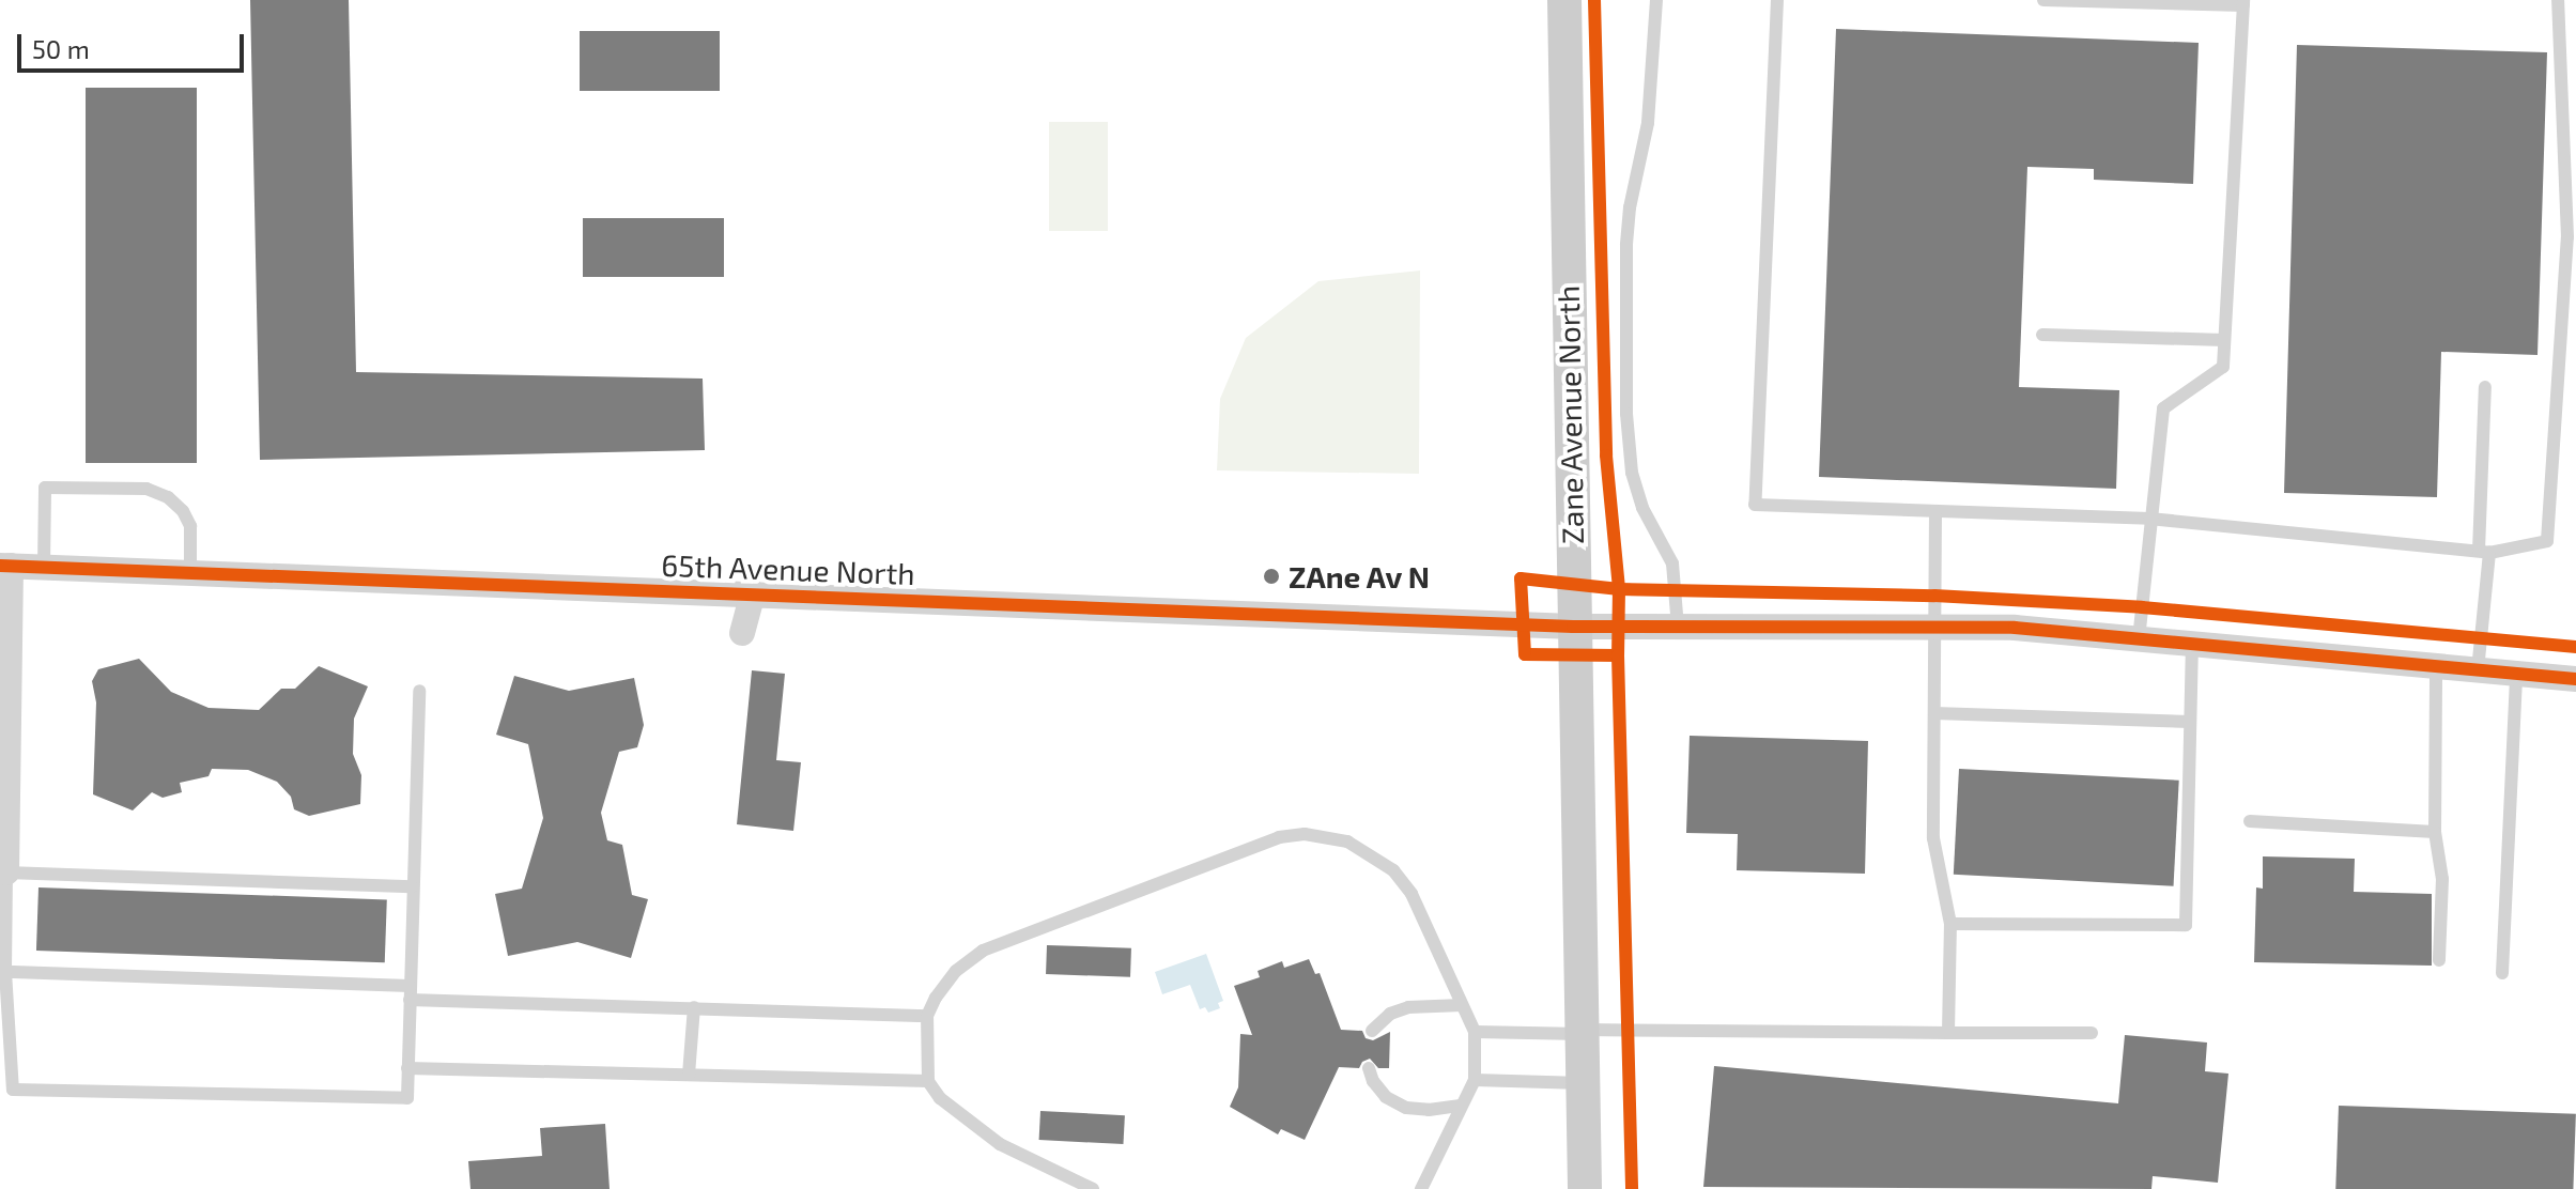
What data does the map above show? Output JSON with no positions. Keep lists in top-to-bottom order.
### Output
{
  "streets": {
    "street": ["Zane Avenue North", "65th Avenue North"]
  },
  "crossings": [
    ["Zane Avenue North", "65th Avenue North"]
  ],
  "places": ["ZAne Av N"],
  "scale_bar": "50 m"
}
